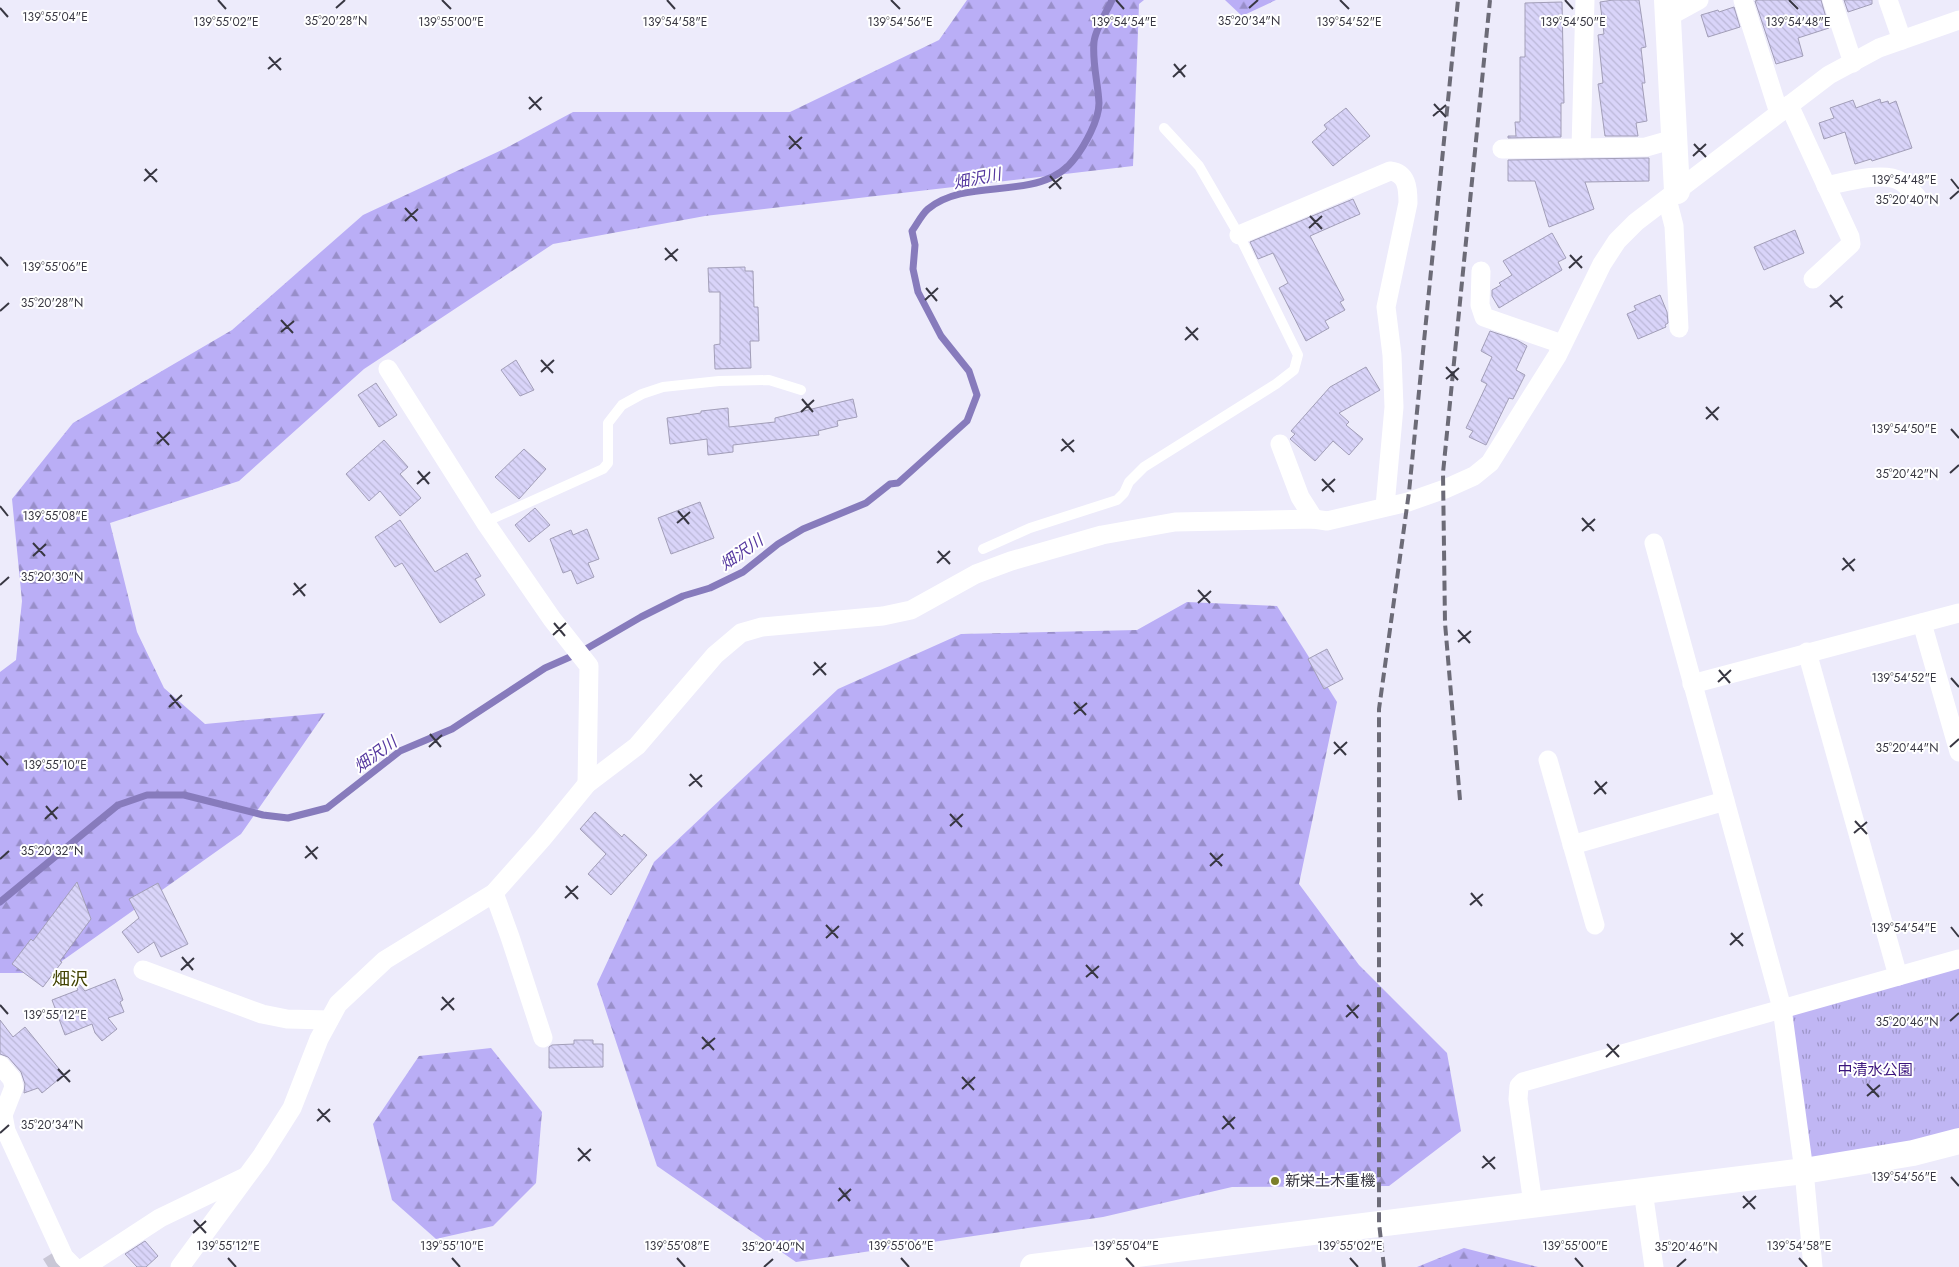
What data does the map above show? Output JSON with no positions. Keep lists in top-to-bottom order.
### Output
{
  "districts": ["畑沢"],
  "water": ["畑沢川"],
  "parks": ["中清水公園"],
  "places": ["新栄土木重機"],
  "coordinates": [
    "139°55'04\"E",
    "35°20'28\"N",
    "35°20'34\"N",
    "139°55'02\"E",
    "139°55'00\"E",
    "139°54'58\"E",
    "139°54'56\"E",
    "139°54'54\"E",
    "139°54'52\"E",
    "139°54'50\"E",
    "139°54'48\"E",
    "35°20'40\"N",
    "139°55'06\"E",
    "35°20'42\"N",
    "139°55'08\"E",
    "35°20'30\"N",
    "35°20'44\"N",
    "139°55'10\"E",
    "35°20'32\"N",
    "139°55'12\"E",
    "35°20'46\"N"
  ]
}
